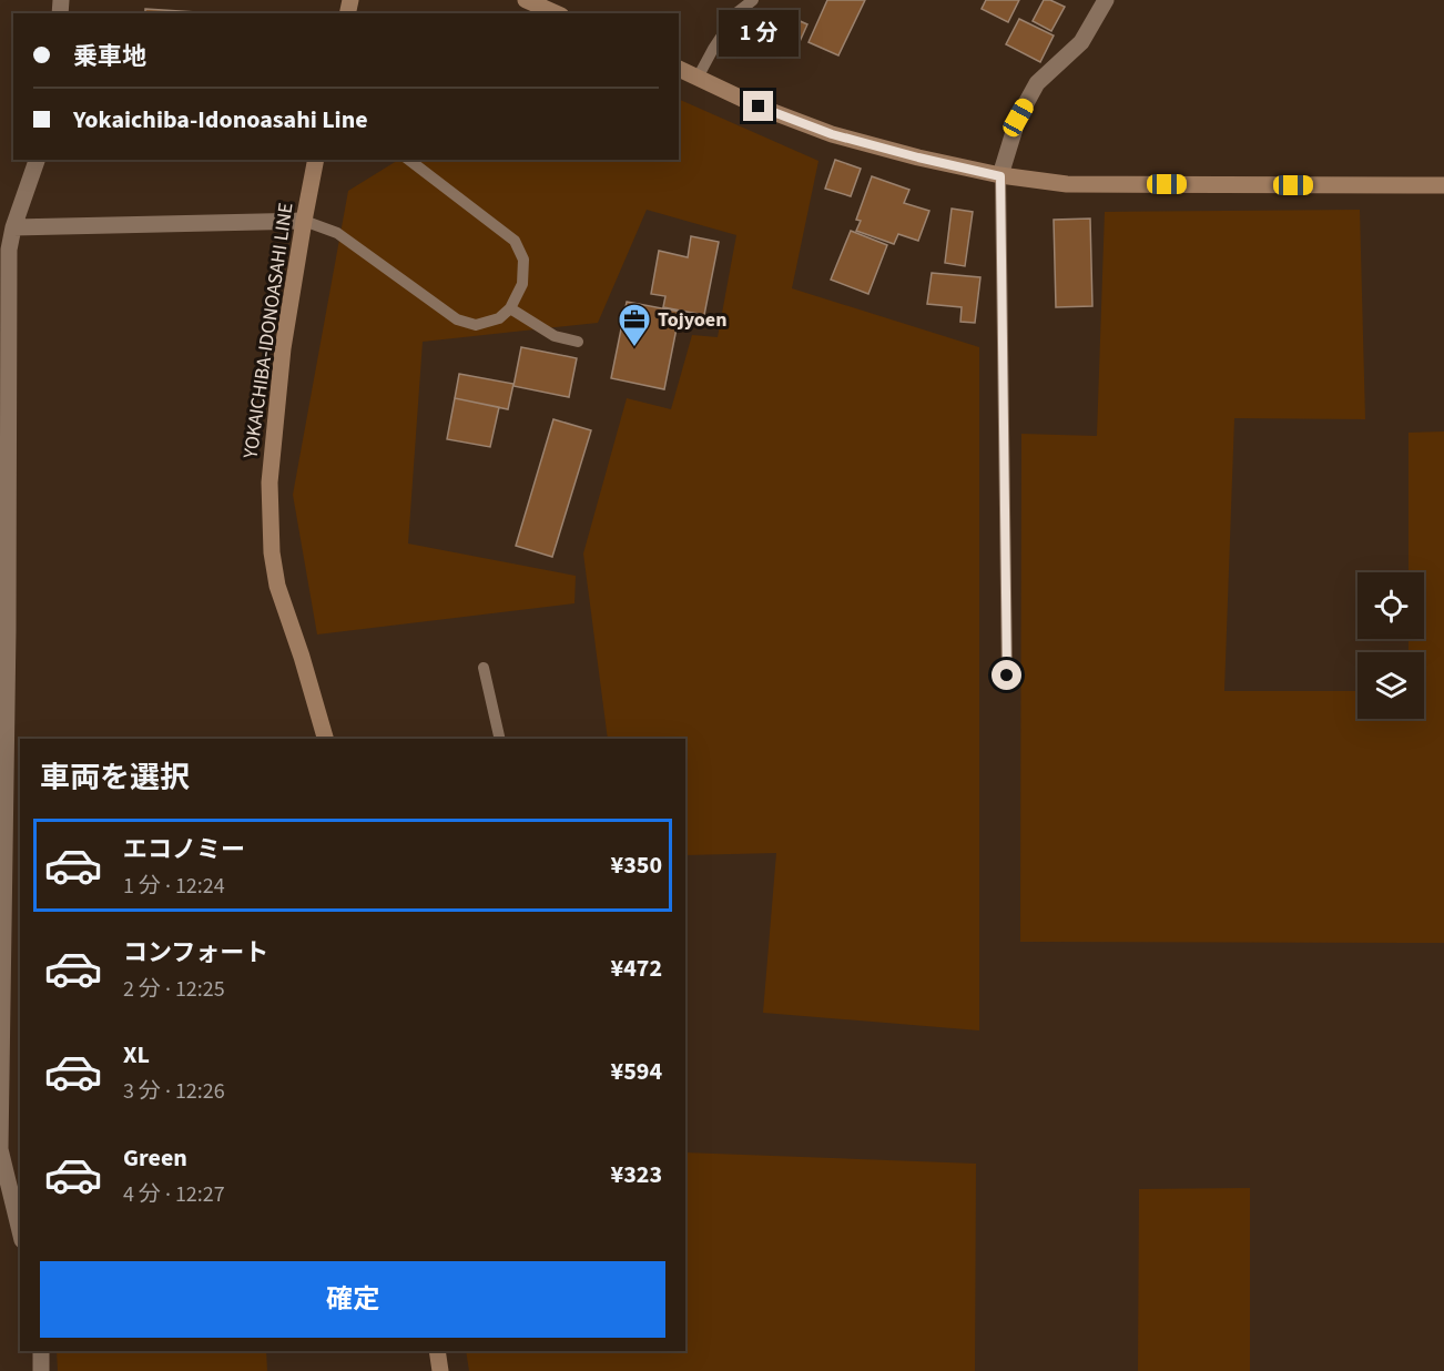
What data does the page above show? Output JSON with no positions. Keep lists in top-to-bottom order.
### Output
{
  "streets": {
    "main road": ["YOKAICHIBA-IDONOASAHI LINE"]
  },
  "places": {
    "office": ["Tojyoen"]
  },
  "page": {
    "bubble": "1 分",
    "banner": ["乗車地", "Yokaichiba-Idonoasahi Line"],
    "heading": "車両を選択",
    "list": [
      {
        "name": "エコノミー",
        "note": "1 分 · 12:24",
        "value": "¥350"
      },
      {
        "name": "コンフォート",
        "note": "2 分 · 12:25",
        "value": "¥472"
      },
      {
        "name": "XL",
        "note": "3 分 · 12:26",
        "value": "¥594"
      },
      {
        "name": "Green",
        "note": "4 分 · 12:27",
        "value": "¥323"
      }
    ],
    "buttons": "確定"
  }
}
